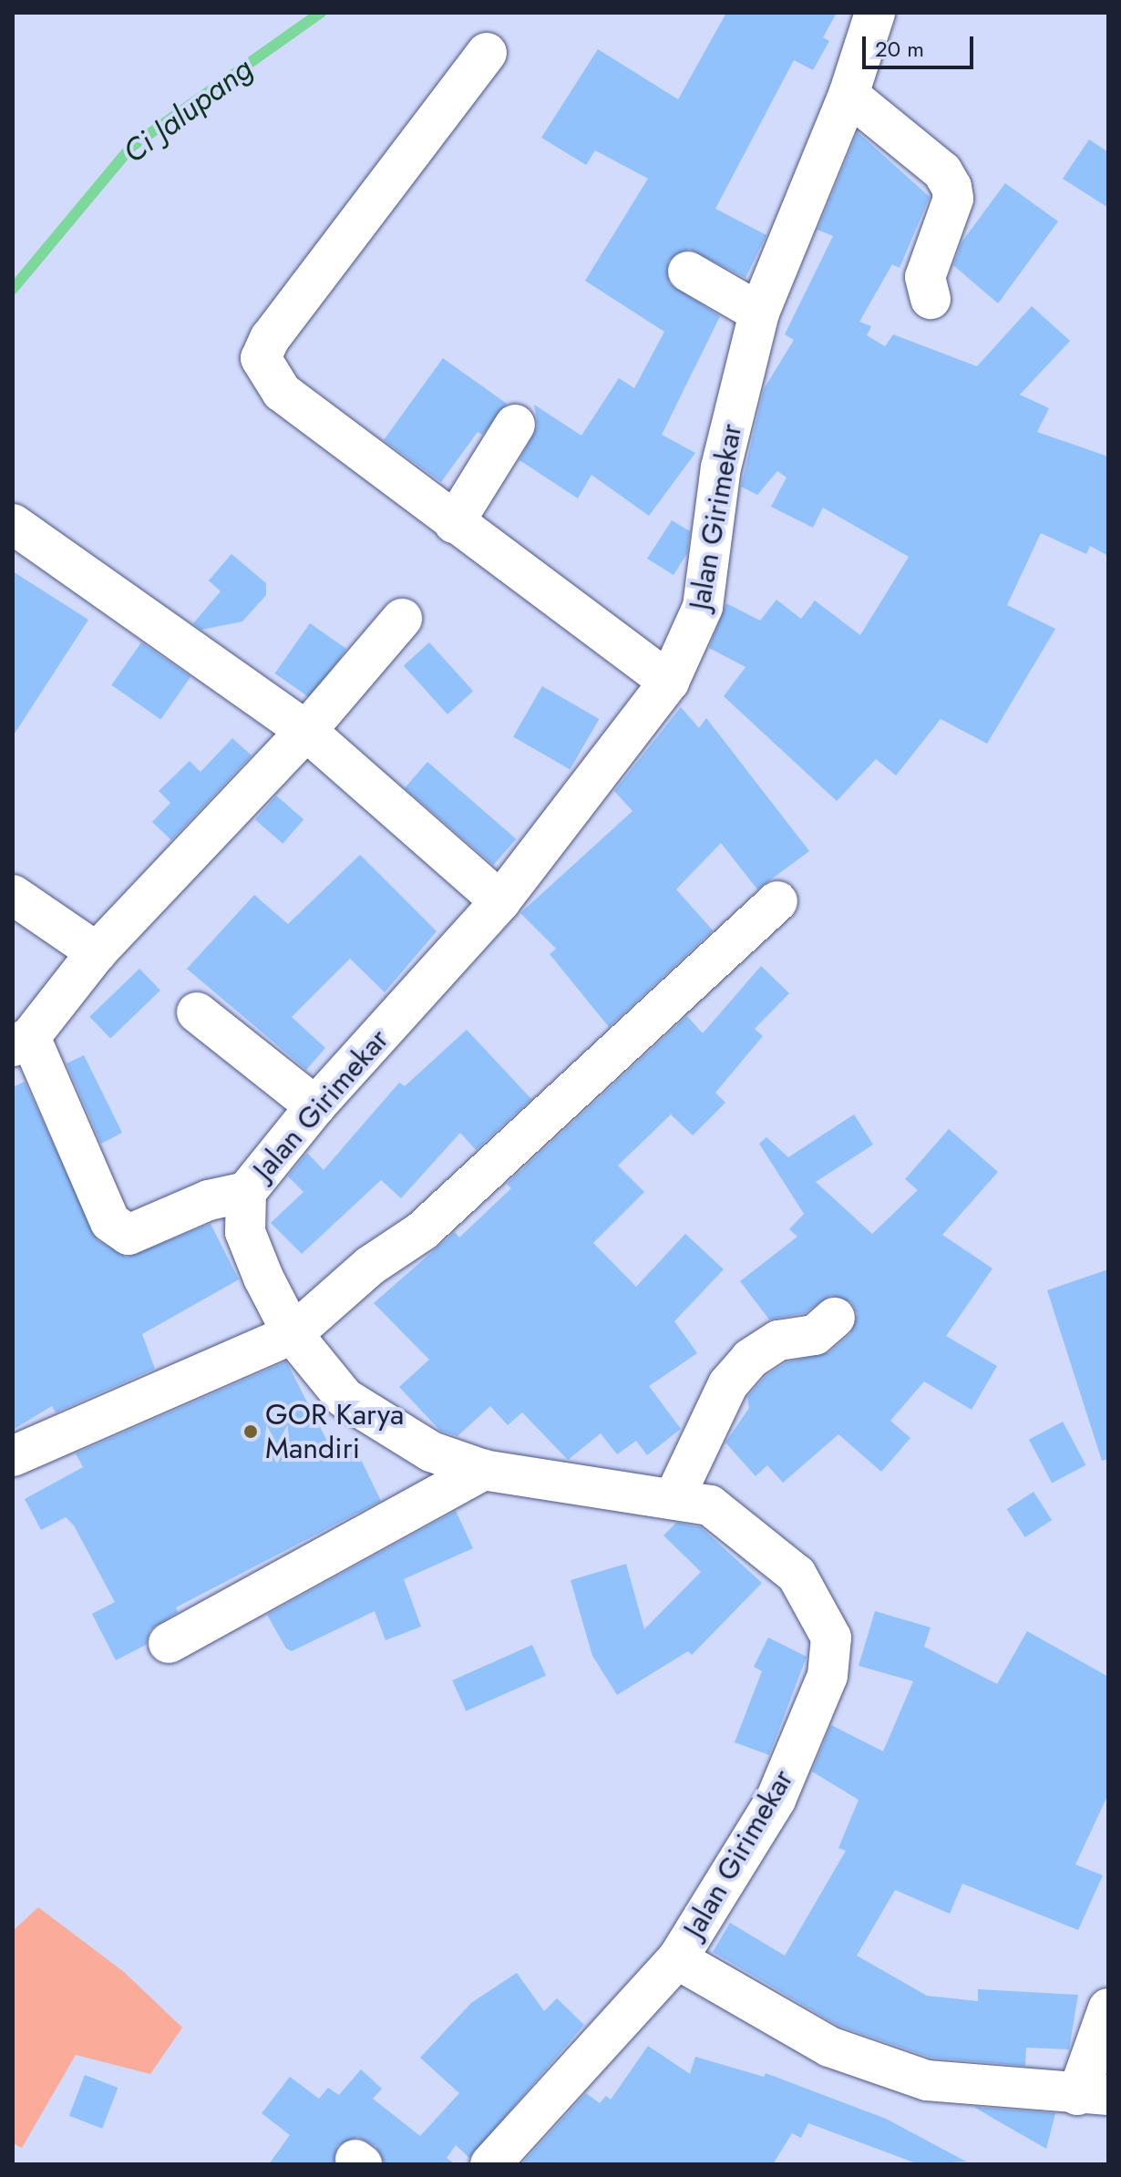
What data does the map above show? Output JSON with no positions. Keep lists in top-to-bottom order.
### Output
{
  "streets": {
    "street": ["Jalan Girimekar"]
  },
  "water": ["Ci Jalupang"],
  "places": ["GOR Karya Mandiri"],
  "scale_bar": "20 m"
}
